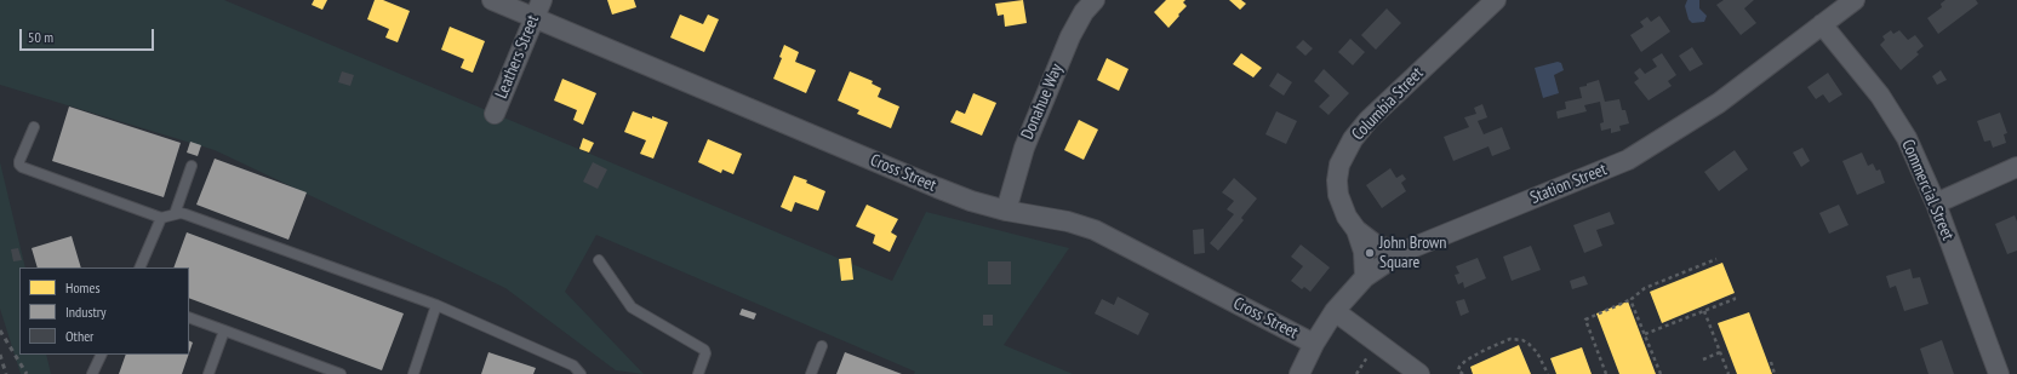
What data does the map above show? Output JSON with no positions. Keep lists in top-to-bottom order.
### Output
{
  "streets": {
    "street": [
      "Leathers Street",
      "Donahue Way",
      "Columbia Street",
      "Cross Street",
      "Station Street",
      "Commercial Street"
    ]
  },
  "crossings": [
    ["Leathers Street", "Cross Street"],
    ["Donahue Way", "Cross Street"],
    ["Columbia Street", "Station Street"],
    ["Cross Street", "Station Street"],
    ["Station Street", "Commercial Street"]
  ],
  "places": ["John Brown Square"],
  "legend": ["Homes", "Industry", "Other"],
  "scale_bar": "50 m"
}
